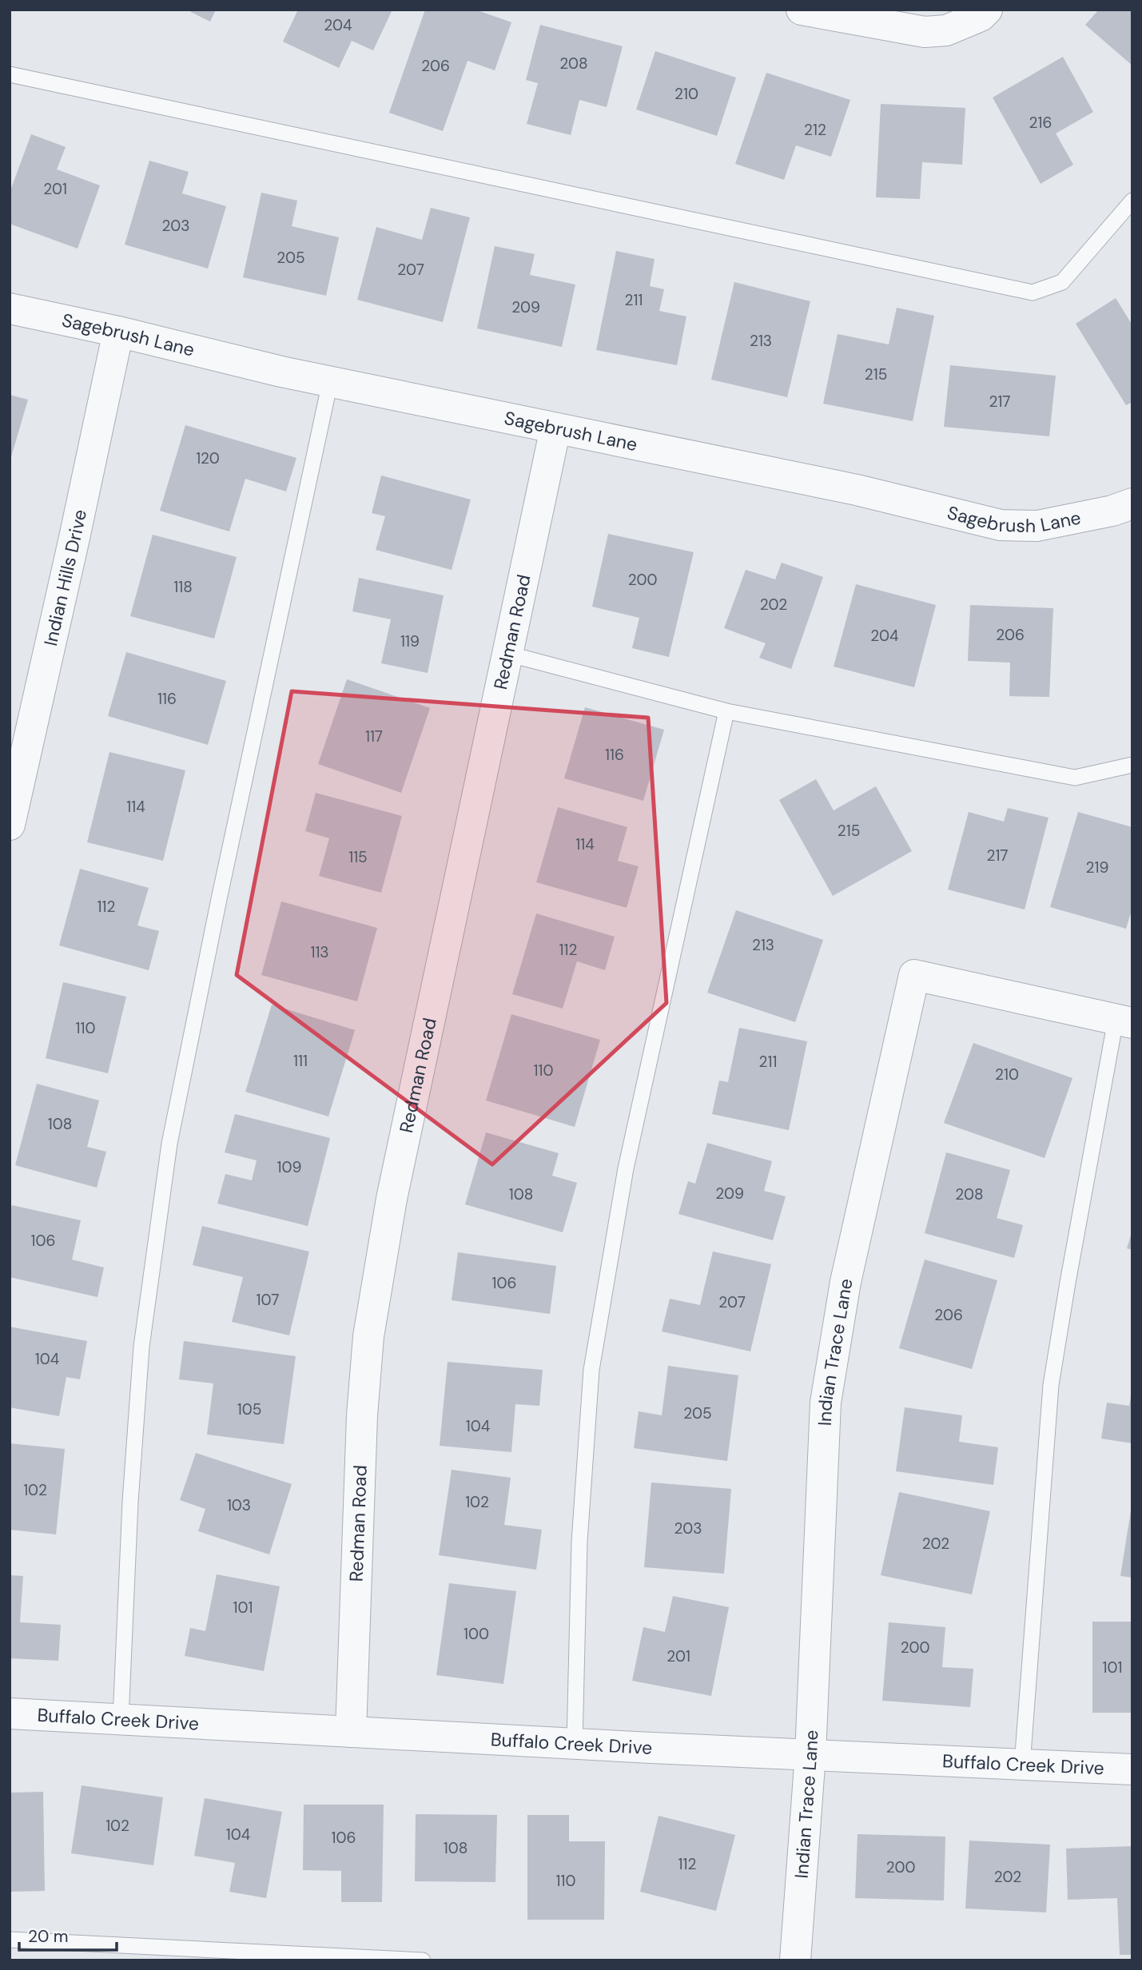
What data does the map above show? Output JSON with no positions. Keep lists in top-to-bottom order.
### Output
{
  "streets": {
    "street": [
      "Sagebrush Lane",
      "Indian Hills Drive",
      "Redman Road",
      "Indian Trace Lane",
      "Buffalo Creek Drive"
    ]
  },
  "crossings": [
    ["Sagebrush Lane", "Indian Hills Drive"],
    ["Sagebrush Lane", "Redman Road"],
    ["Redman Road", "Buffalo Creek Drive"],
    ["Indian Trace Lane", "Buffalo Creek Drive"]
  ],
  "house_numbers": [
    "204",
    "208",
    "206",
    "210",
    "216",
    "212",
    "201",
    "203",
    "205",
    "207",
    "211",
    "209",
    "213",
    "215",
    "217",
    "120",
    "200",
    "118",
    "202",
    "206",
    "204",
    "119",
    "116",
    "117",
    "116",
    "114",
    "215",
    "114",
    "217",
    "115",
    "219",
    "112",
    "213",
    "112",
    "113",
    "110",
    "111",
    "211",
    "110",
    "210",
    "108",
    "109",
    "209",
    "108",
    "208",
    "106",
    "106",
    "107",
    "207",
    "206",
    "104",
    "105",
    "205",
    "104",
    "102",
    "102",
    "103",
    "203",
    "202",
    "101",
    "100",
    "200",
    "201",
    "101",
    "102",
    "104",
    "106",
    "108",
    "112",
    "200",
    "202",
    "110"
  ],
  "scale_bar": "20 m"
}
